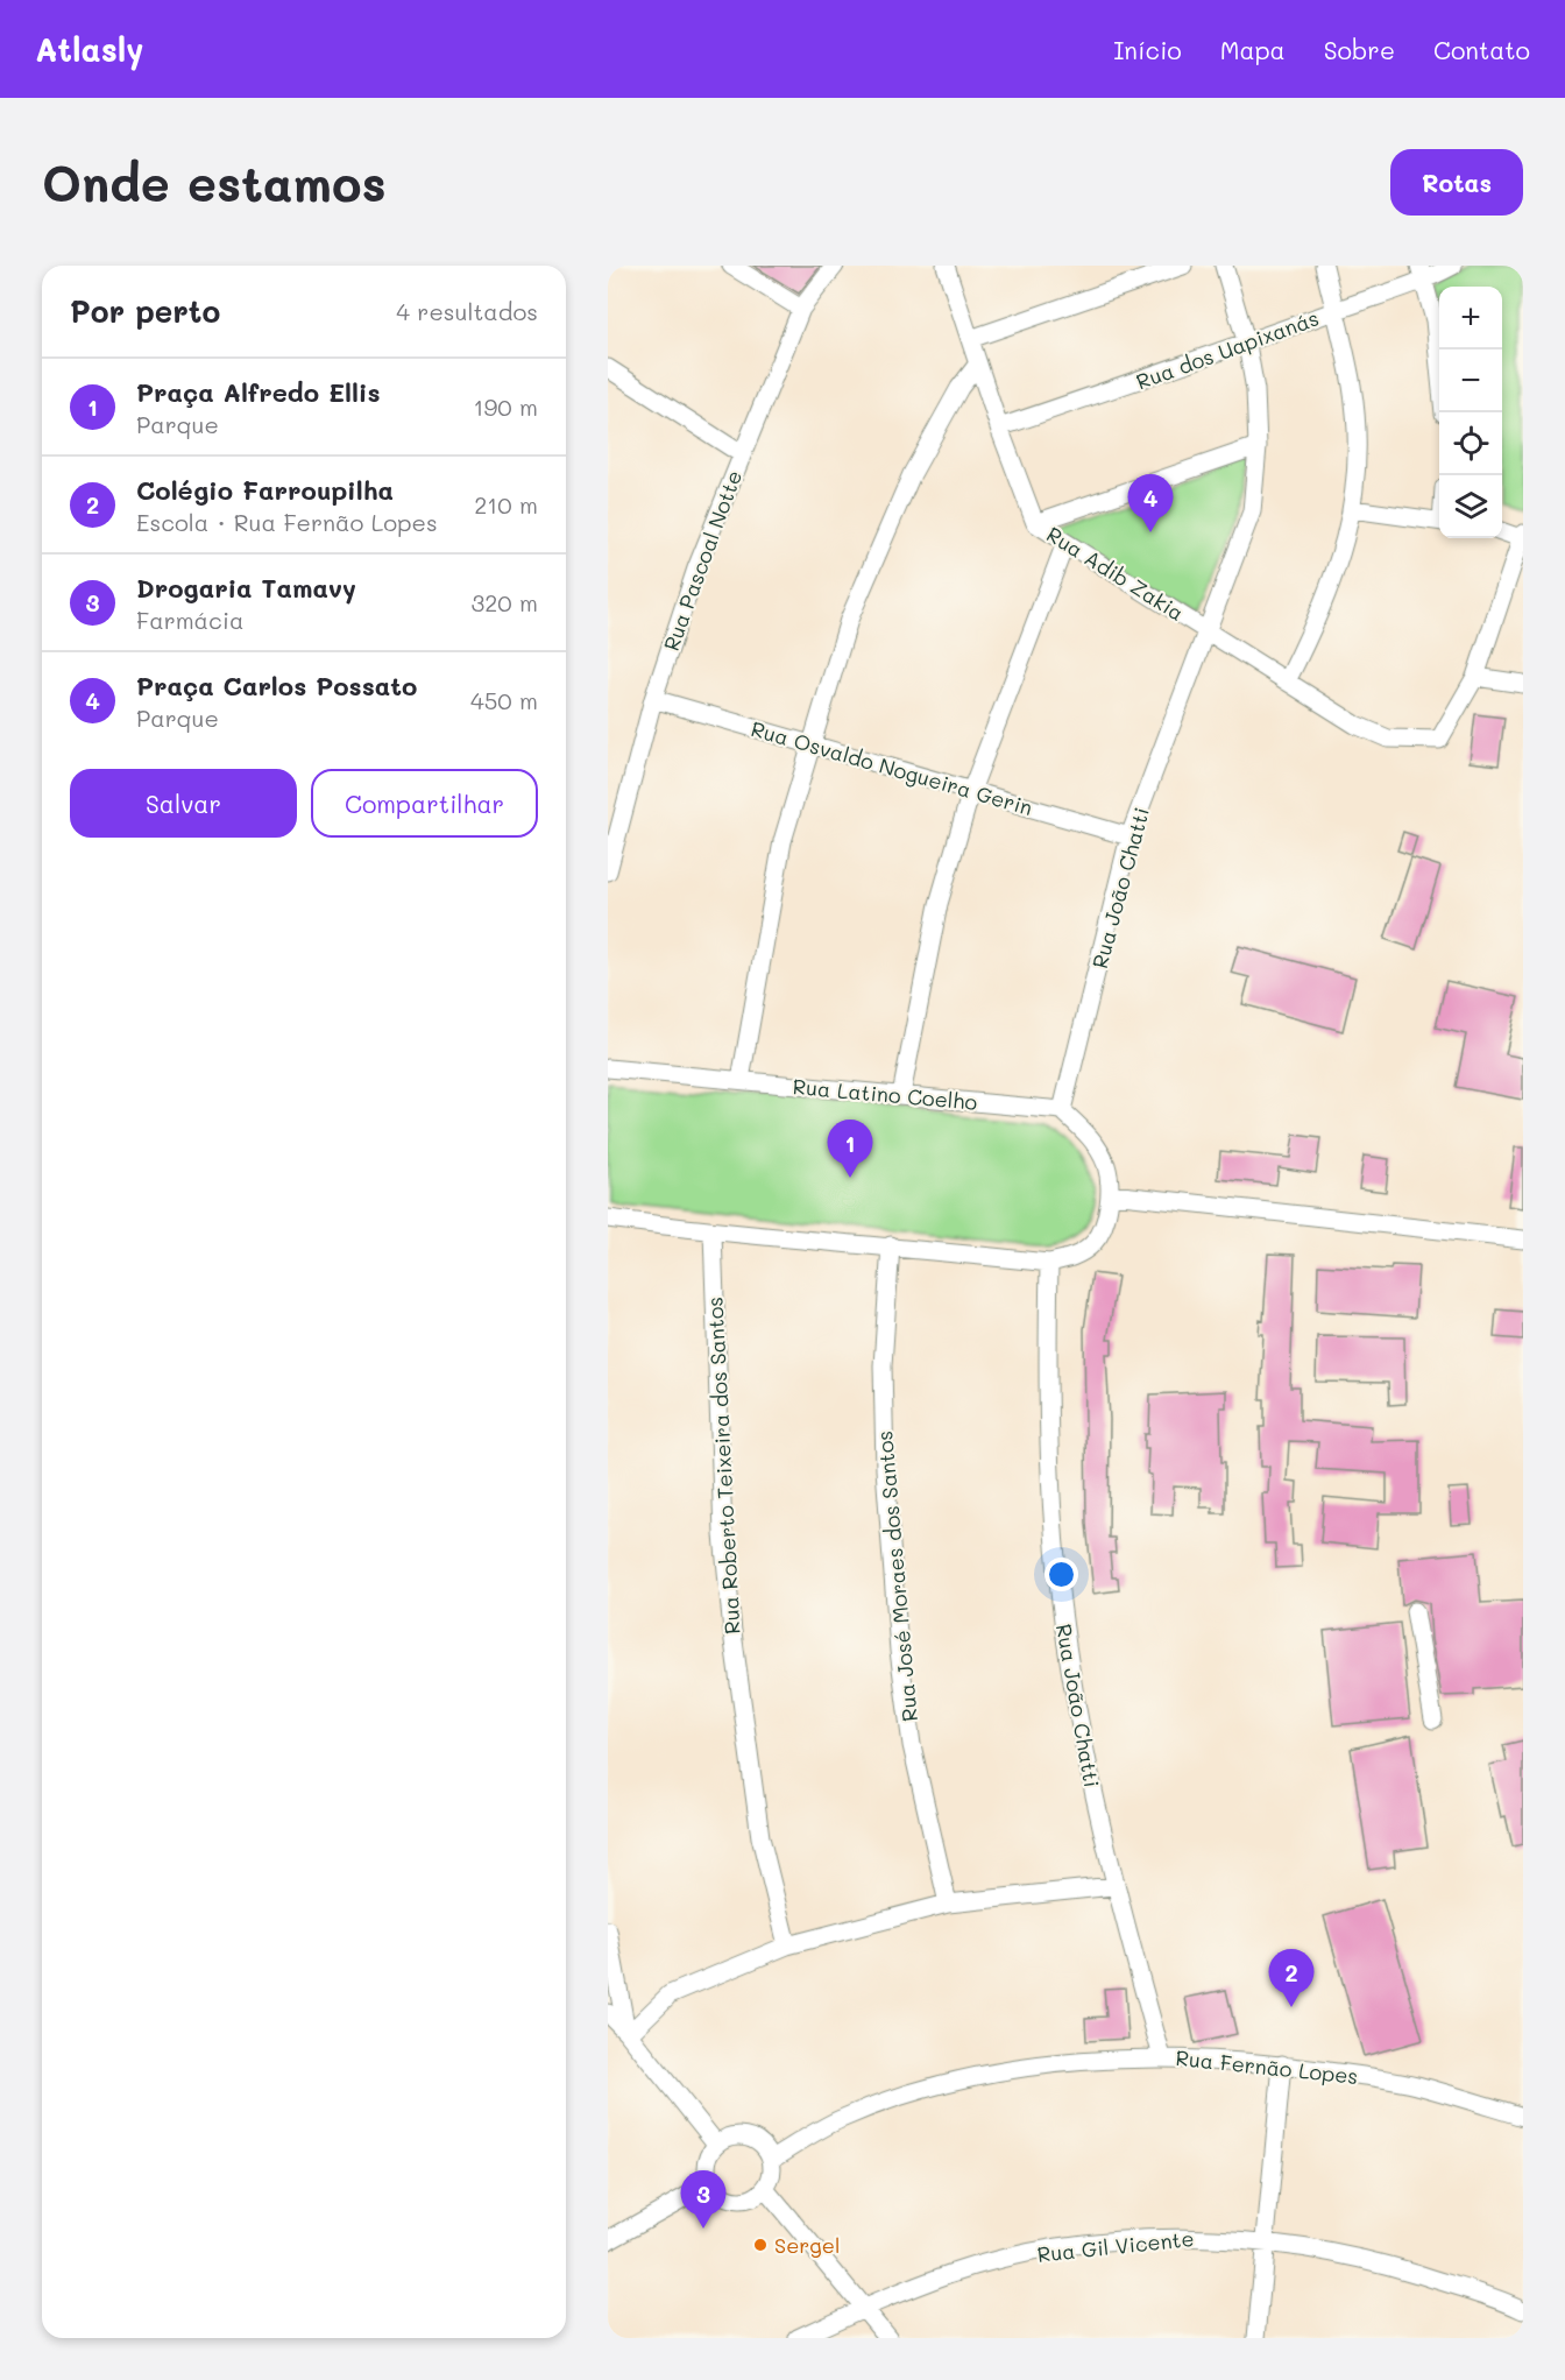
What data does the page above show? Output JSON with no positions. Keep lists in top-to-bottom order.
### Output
{
  "streets": {
    "street": [
      "Rua dos Uapixanás",
      "Rua Pascoal Notte",
      "Rua Adib Zakia",
      "Rua Osvaldo Nogueira Gerin",
      "Rua João Chatti",
      "Rua Latino Coelho",
      "Rua Roberto Teixeira dos Santos",
      "Rua José Moraes dos Santos",
      "Rua Fernão Lopes",
      "Rua Gil Vicente"
    ]
  },
  "crossings": [
    ["Rua dos Uapixanás", "Rua Adib Zakia"],
    ["Rua dos Uapixanás", "Rua João Chatti"],
    ["Rua Pascoal Notte", "Rua Osvaldo Nogueira Gerin"],
    ["Rua Adib Zakia", "Rua João Chatti"],
    ["Rua Osvaldo Nogueira Gerin", "Rua João Chatti"],
    ["Rua João Chatti", "Rua Latino Coelho"],
    ["Rua João Chatti", "Rua Fernão Lopes"]
  ],
  "places": ["Sergel"],
  "page": {
    "header": "Atlasly",
    "nav": [
      "Início",
      "Mapa",
      "Sobre",
      "Contato"
    ],
    "buttons": [
      "Rotas",
      ["Salvar", "Compartilhar"]
    ],
    "title": "Onde estamos",
    "heading": ["Por perto", "4 resultados"],
    "map_buttons": ["+", "−"],
    "list": [
      {
        "mark": "1",
        "name": "Praça Alfredo Ellis",
        "note": "Parque",
        "value": "190 m"
      },
      {
        "mark": "2",
        "name": "Colégio Farroupilha",
        "note": "Escola · Rua Fernão Lopes",
        "value": "210 m"
      },
      {
        "mark": "3",
        "name": "Drogaria Tamavy",
        "note": "Farmácia",
        "value": "320 m"
      },
      {
        "mark": "4",
        "name": "Praça Carlos Possato",
        "note": "Parque",
        "value": "450 m"
      }
    ],
    "pins": [
      "4",
      "1",
      "2",
      "3"
    ]
  }
}
